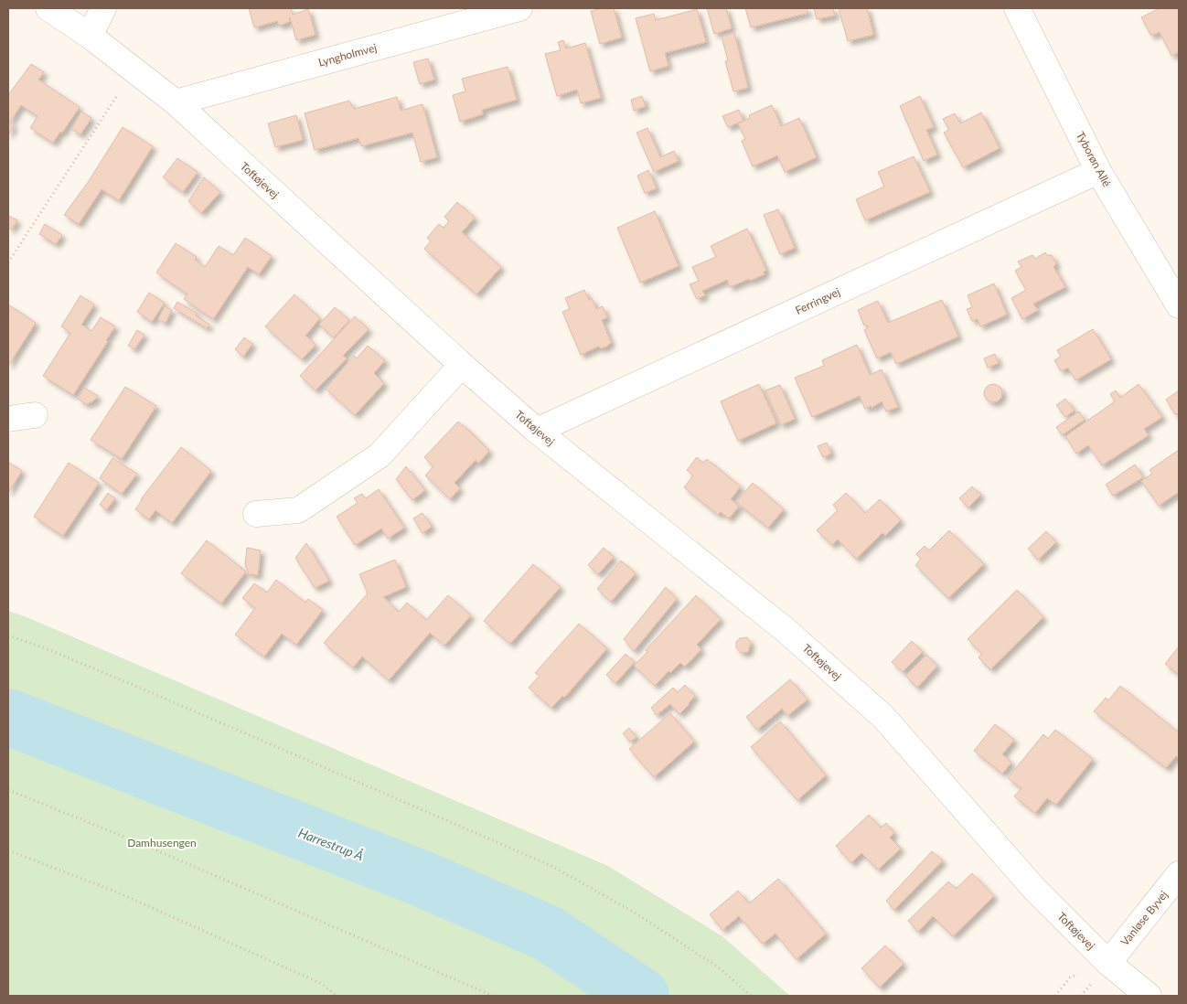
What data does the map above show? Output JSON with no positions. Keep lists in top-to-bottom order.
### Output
{
  "streets": {
    "street": [
      "Lyngholmvej",
      "Tyborøn Allé",
      "Toftøjevej",
      "Ferringvej",
      "Vanløse Byvej"
    ]
  },
  "crossings": [
    ["Lyngholmvej", "Toftøjevej"],
    ["Tyborøn Allé", "Ferringvej"],
    ["Toftøjevej", "Ferringvej"],
    ["Toftøjevej", "Vanløse Byvej"]
  ],
  "water": ["Harrestrup Å"],
  "parks": ["Damhusengen"]
}
